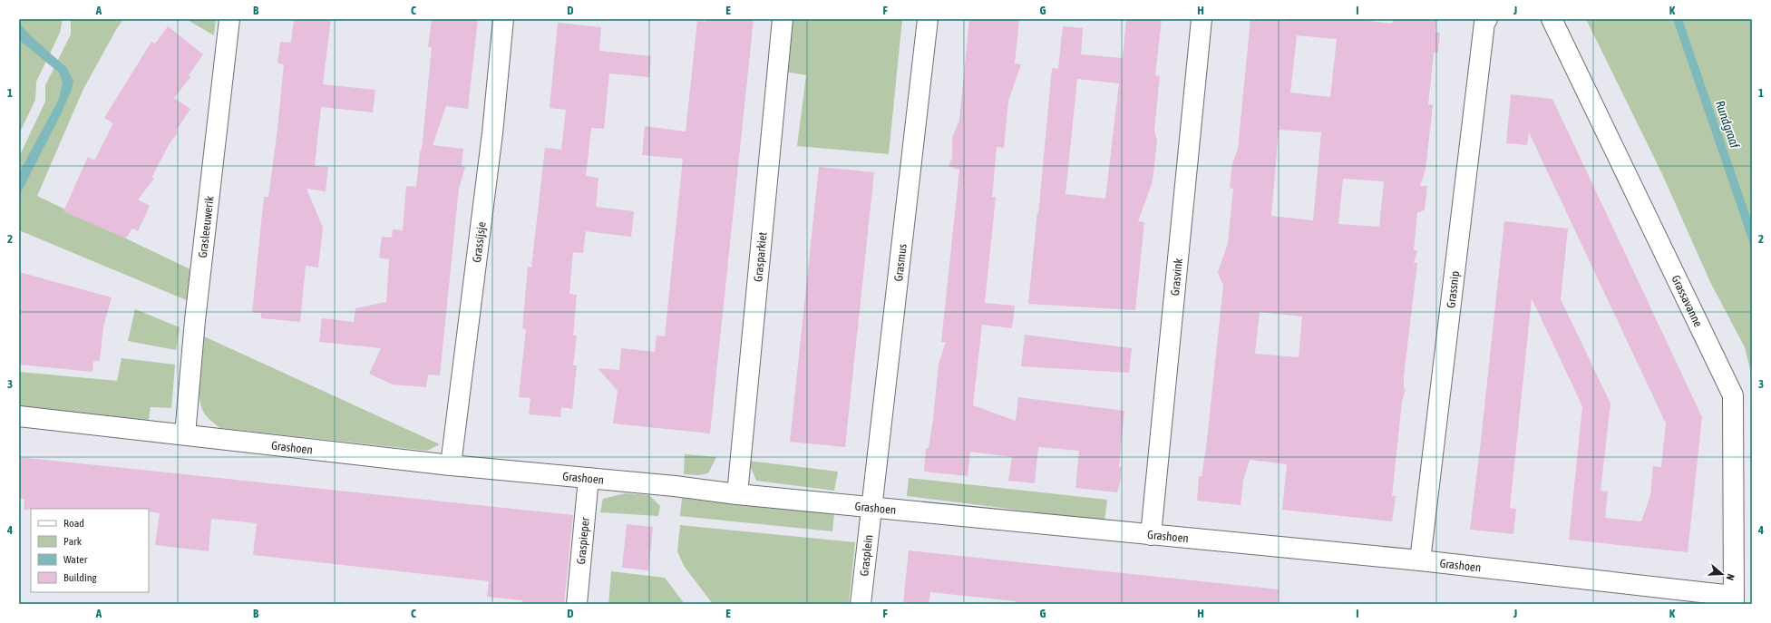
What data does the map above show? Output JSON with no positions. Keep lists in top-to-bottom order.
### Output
{
  "streets": {
    "street": [
      "Grasleeuwerik",
      "Grassijsje",
      "Grasparkiet",
      "Grasmus",
      "Grasvink",
      "Grassnip",
      "Grassavanne",
      "Grashoen",
      "Graspieper",
      "Grasplein"
    ]
  },
  "crossings": [
    ["Grasleeuwerik", "Grashoen"],
    ["Grassijsje", "Grashoen"],
    ["Grasparkiet", "Grashoen"],
    ["Grasmus", "Grashoen"],
    ["Grasmus", "Grasplein"],
    ["Grasvink", "Grashoen"],
    ["Grassnip", "Grashoen"],
    ["Grassavanne", "Grashoen"],
    ["Grashoen", "Graspieper"],
    ["Grashoen", "Grasplein"]
  ],
  "water": ["Rundgraaf"],
  "legend": [
    "Road",
    "Park",
    "Water",
    "Building"
  ],
  "north": "right",
  "grid": {
    "columns": [
      "A",
      "B",
      "C",
      "D",
      "E",
      "F",
      "G",
      "H",
      "I",
      "J",
      "K"
    ],
    "rows": [
      "1",
      "2",
      "3",
      "4"
    ]
  }
}
